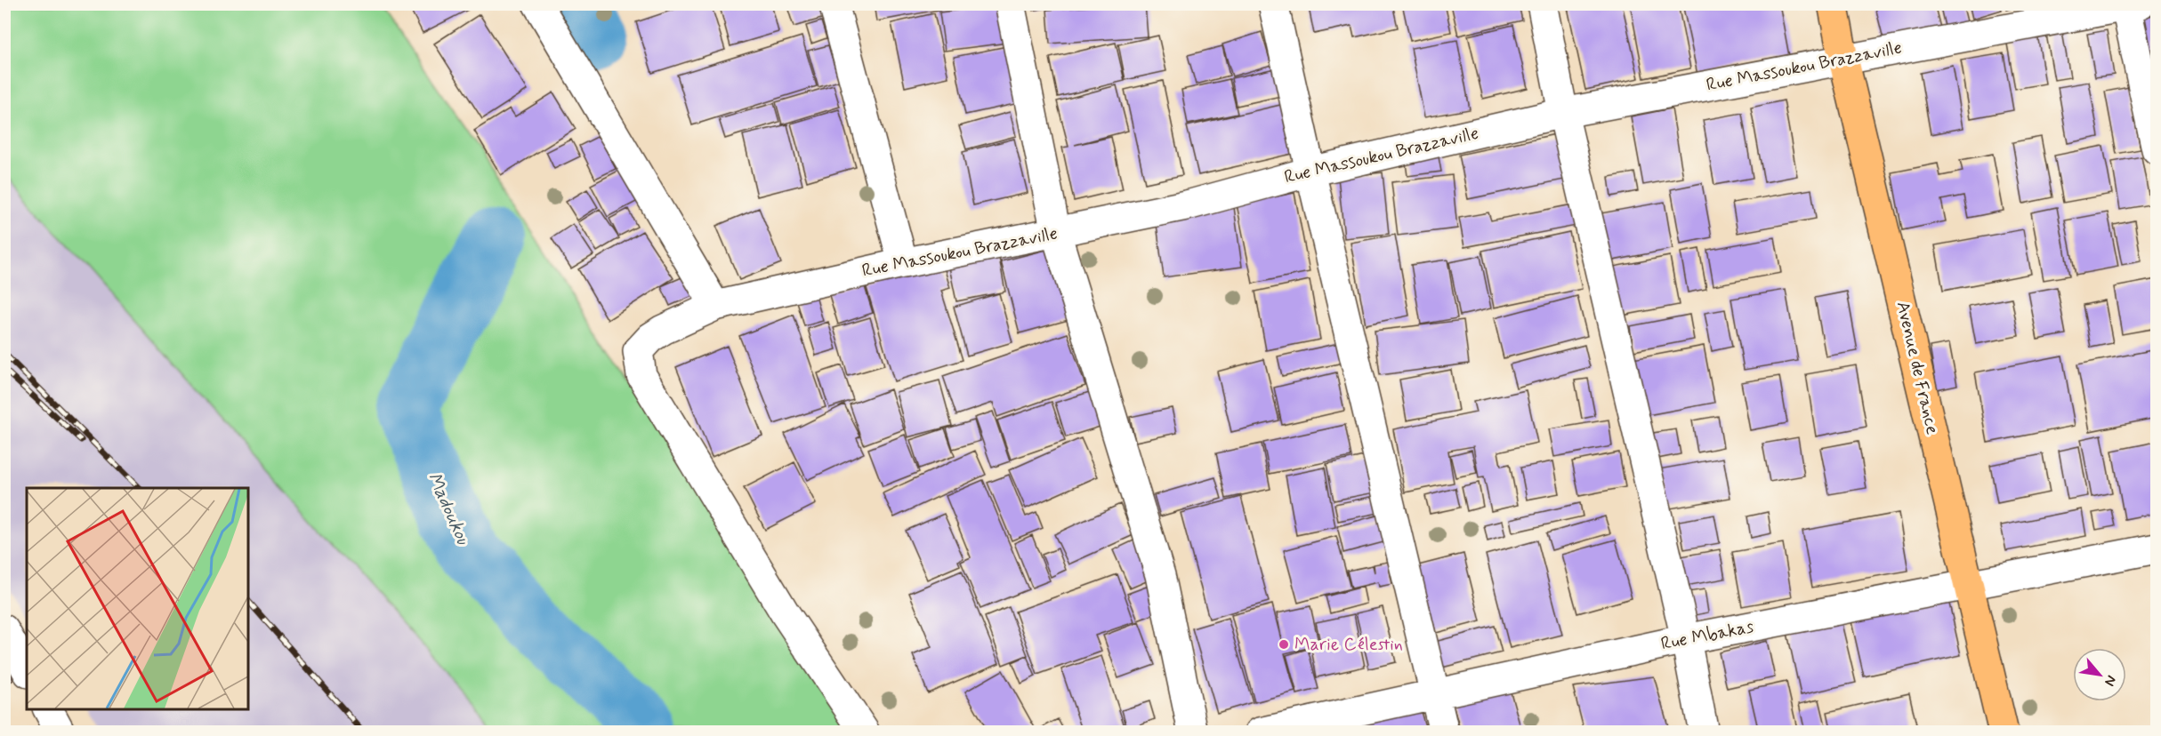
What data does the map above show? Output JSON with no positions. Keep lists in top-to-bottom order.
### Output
{
  "streets": {
    "main road": ["Avenue de France"],
    "street": ["Rue Massoukou Brazzaville", "Rue Mbakas"]
  },
  "crossings": [
    ["Rue Massoukou Brazzaville", "Avenue de France"],
    ["Avenue de France", "Rue Mbakas"]
  ],
  "water": ["Madoukou"],
  "places": ["Marie Célestin"],
  "north": "bottom right"
}
